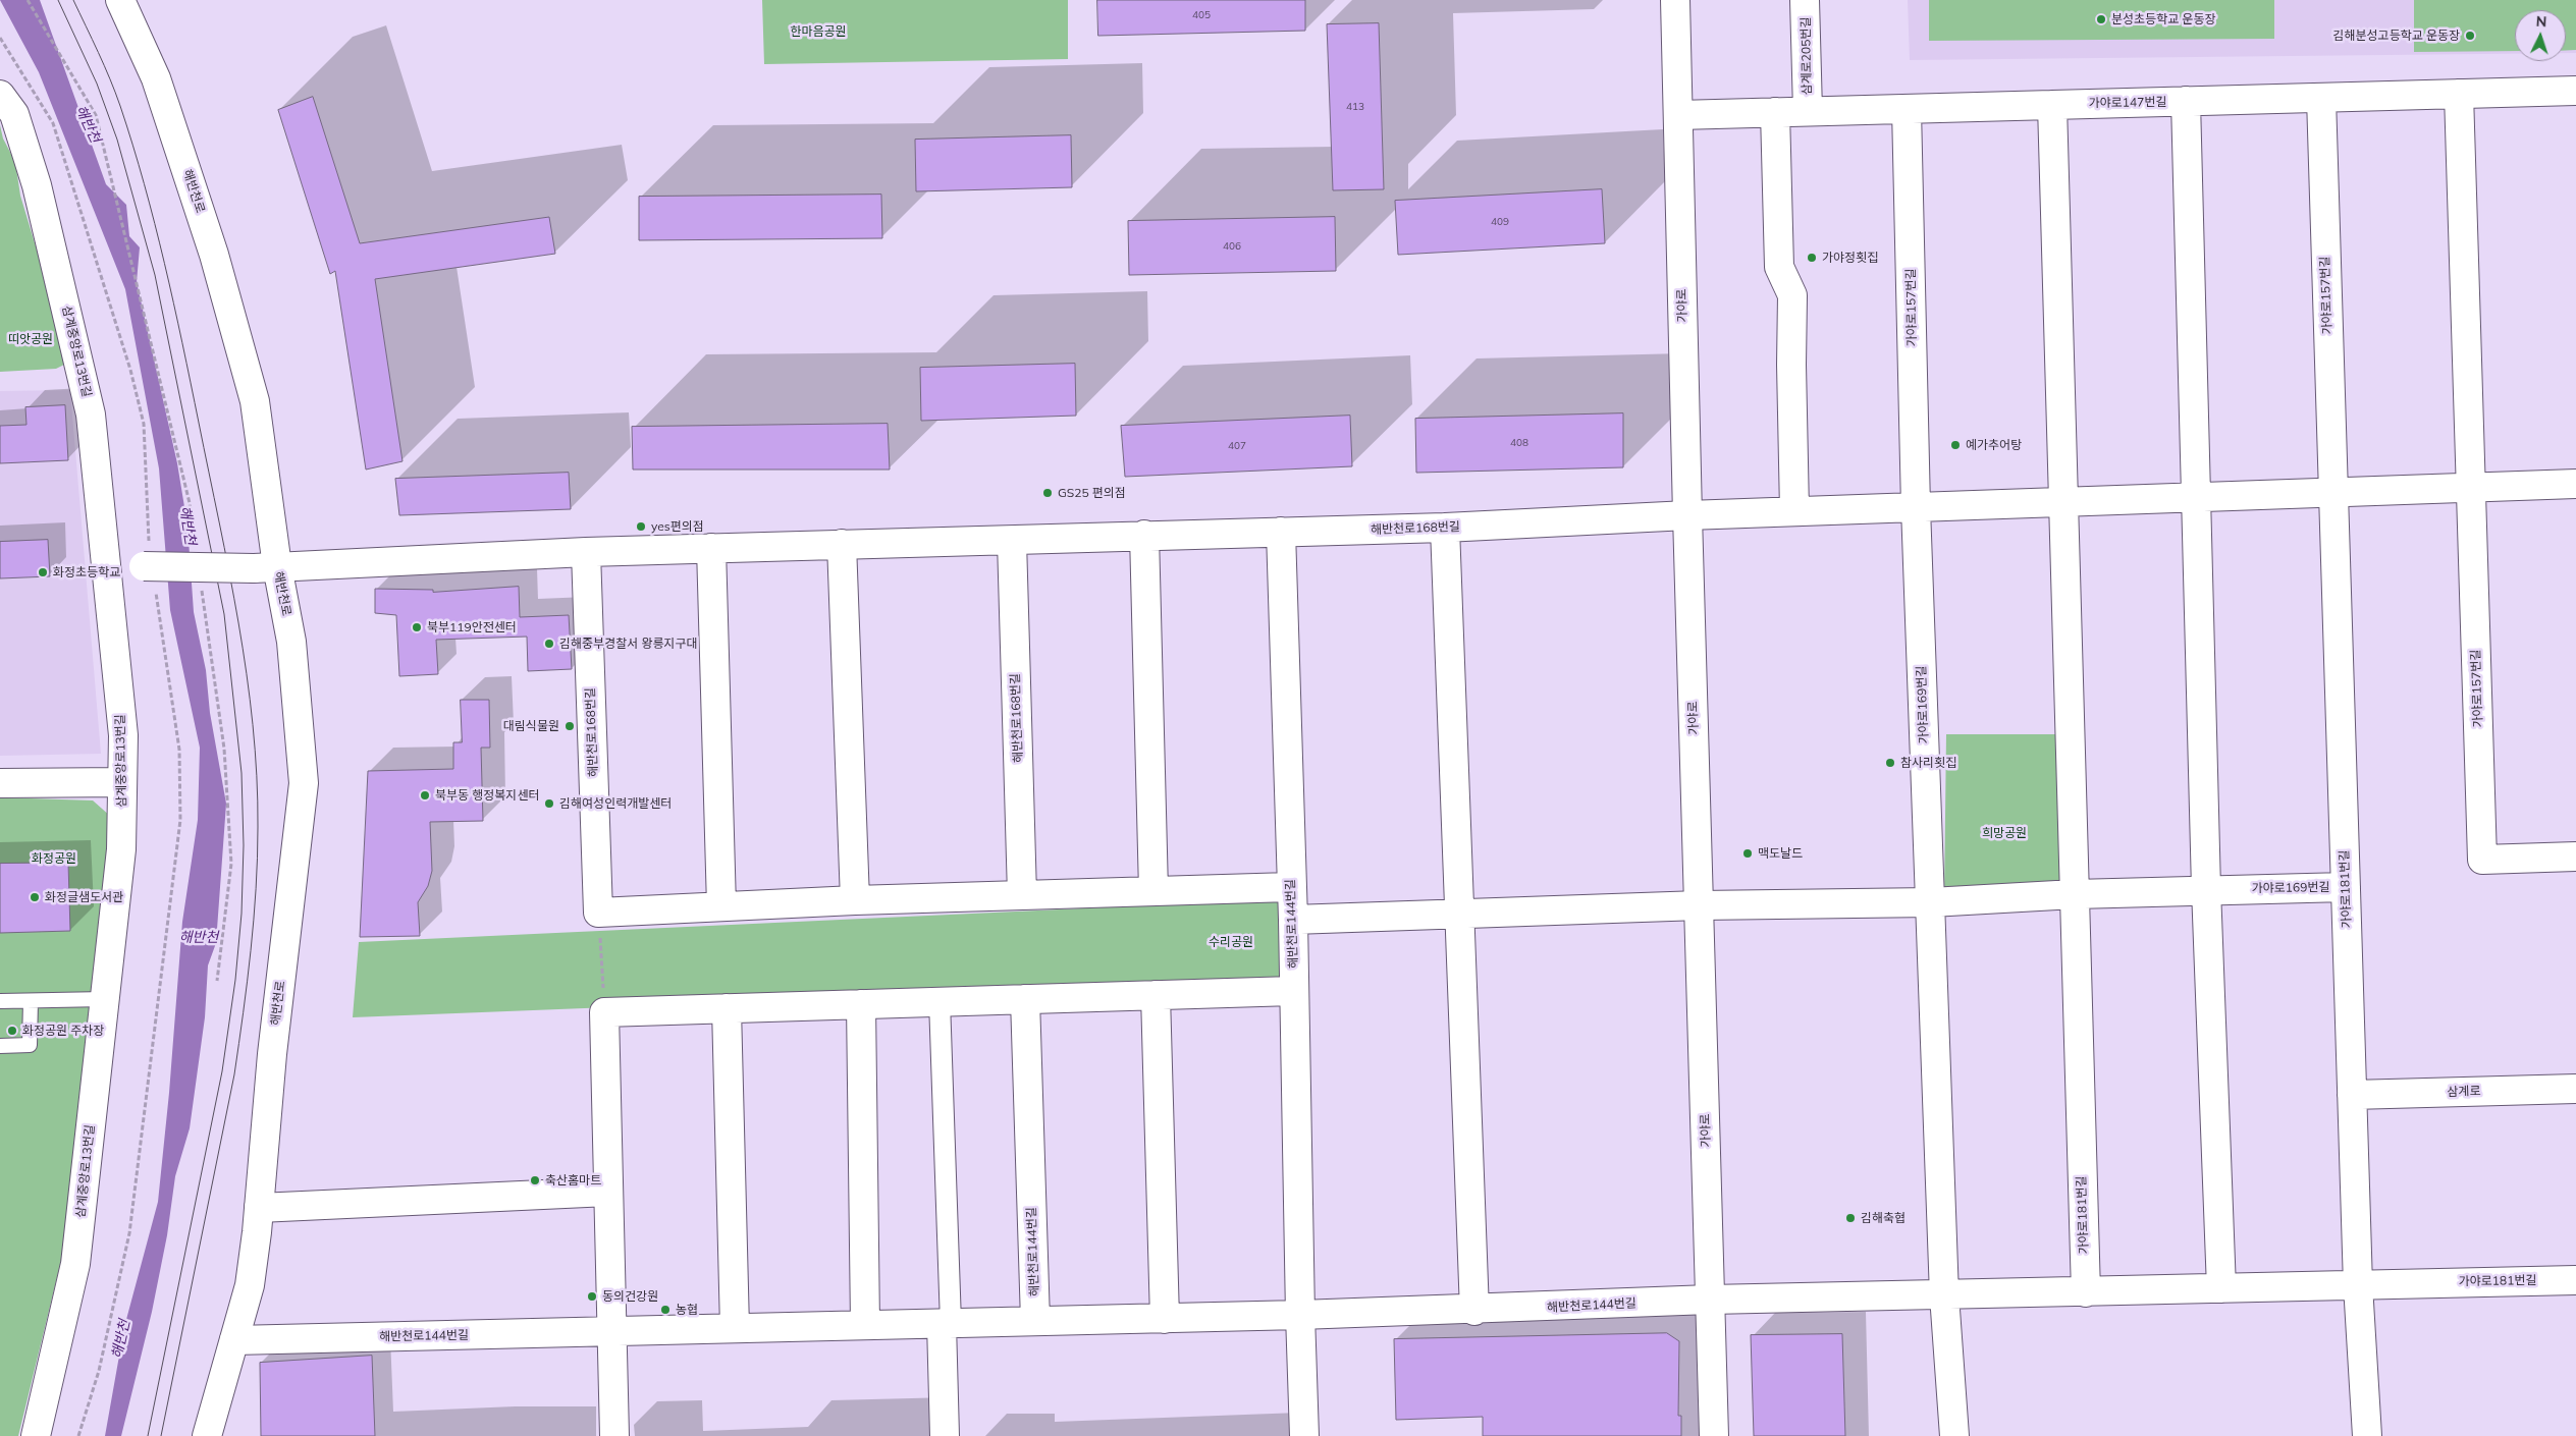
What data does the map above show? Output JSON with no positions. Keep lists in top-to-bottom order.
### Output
{
  "streets": {
    "street": [
      "삼계로205번길",
      "가야로147번길",
      "해반천로",
      "가야로157번길",
      "가야로",
      "삼계중앙로13번길",
      "해반천로168번길",
      "가야로169번길",
      "가야로181번길",
      "해반천로144번길",
      "삼계로"
    ]
  },
  "crossings": [
    ["삼계로205번길", "가야로147번길"],
    ["가야로147번길", "가야로157번길"],
    ["가야로147번길", "가야로"],
    ["해반천로", "해반천로168번길"],
    ["해반천로", "해반천로144번길"],
    ["가야로157번길", "가야로169번길"],
    ["가야로157번길", "가야로181번길"],
    ["가야로", "해반천로168번길"],
    ["가야로", "가야로169번길"],
    ["가야로", "가야로181번길"],
    ["가야로", "해반천로144번길"],
    ["삼계중앙로13번길", "해반천로168번길"],
    ["해반천로168번길", "해반천로144번길"],
    ["가야로169번길", "가야로181번길"],
    ["가야로169번길", "해반천로144번길"],
    ["가야로181번길", "해반천로144번길"],
    ["가야로181번길", "삼계로"]
  ],
  "water": ["해반천"],
  "parks": [
    "한마음공원",
    "띠앗공원",
    "희망공원",
    "화정공원",
    "수리공원"
  ],
  "places": [
    "분성초등학교 운동장",
    "김해분성고등학교 운동장",
    "가야정횟집",
    "예가추어탕",
    "GS25 편의점",
    "yes편의점",
    "화정초등학교",
    "북부119안전센터",
    "김해중부경찰서 왕릉지구대",
    "대림식물원",
    "참사리횟집",
    "북부동 행정복지센터",
    "김해여성인력개발센터",
    "맥도날드",
    "화정글샘도서관",
    "화정공원 주차장",
    "축산홈마트",
    "김해축협",
    "동의건강원",
    "농협"
  ],
  "house_numbers": [
    "405",
    "413",
    "409",
    "406",
    "408",
    "407"
  ],
  "north": "top"
}
